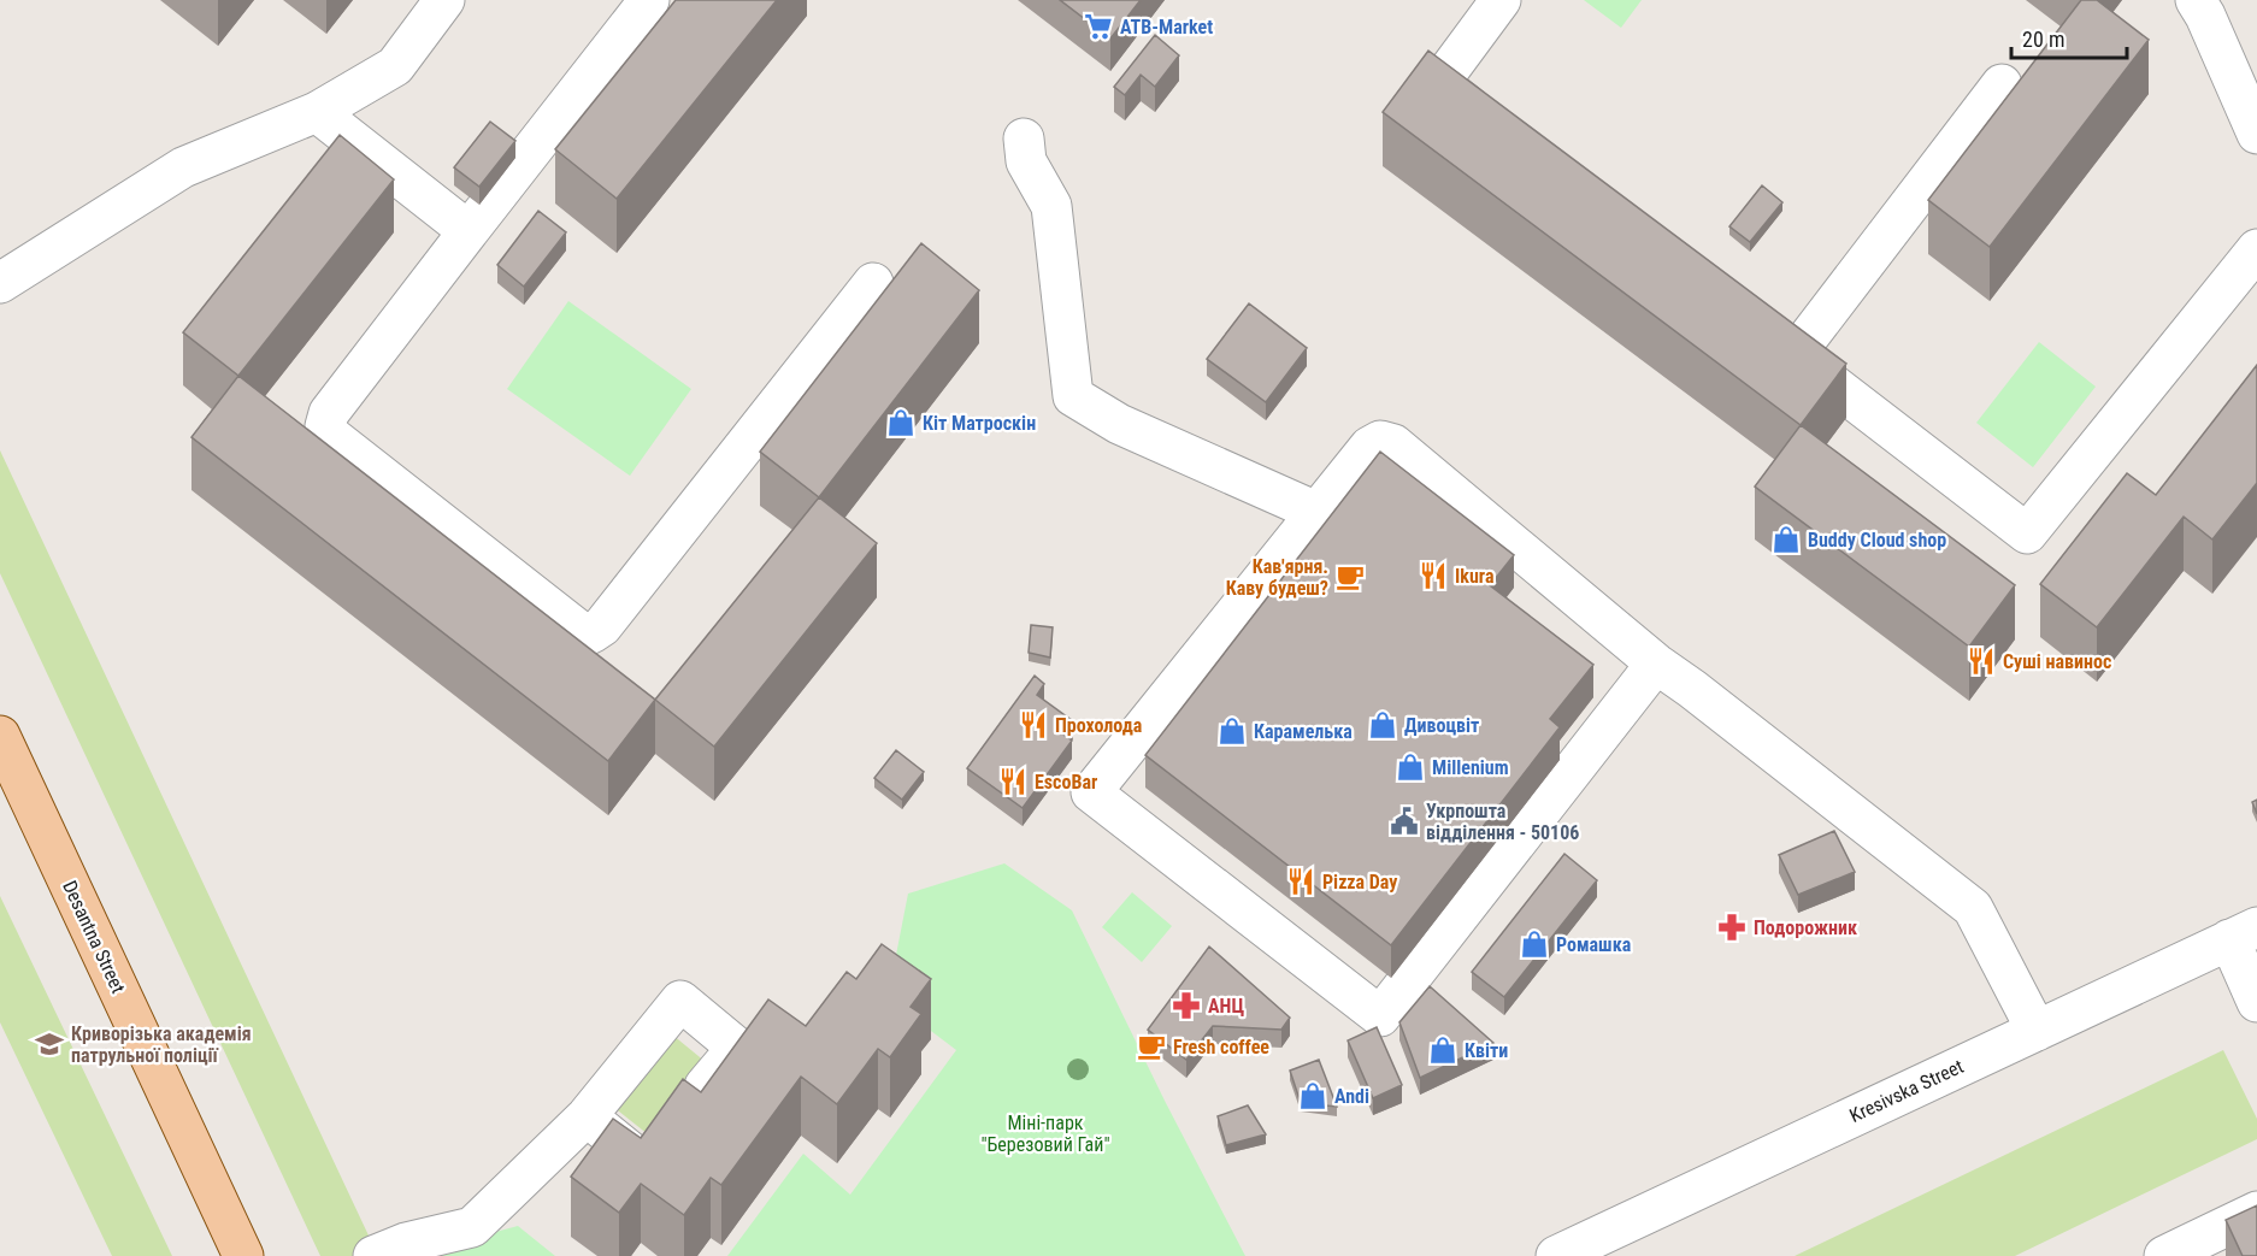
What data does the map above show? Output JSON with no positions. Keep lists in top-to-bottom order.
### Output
{
  "streets": {
    "main road": ["Desantna Street"],
    "street": ["Kresivska Street"]
  },
  "parks": ["Міні-парк \"Березовий Гай\""],
  "places": {
    "supermarket": ["ATB-Market"],
    "shop": [
      "Кiт Матроскін",
      "Buddy Cloud shop",
      "Дивоцвіт",
      "Карамелька",
      "Millenium",
      "Ромашка",
      "Квіти",
      "Andi"
    ],
    "restaurant": [
      "Ikura",
      "Суші навинос",
      "Прохолода",
      "EscoBar",
      "Pizza Day"
    ],
    "cafe": ["Кав'ярня. Каву будеш?", "Fresh coffee"],
    "public building": ["Укрпошта відділення - 50106"],
    "pharmacy": ["Подорожник", "АНЦ"],
    "school or university": ["Криворізька академія патрульної поліції"]
  },
  "scale_bar": "20 m"
}
